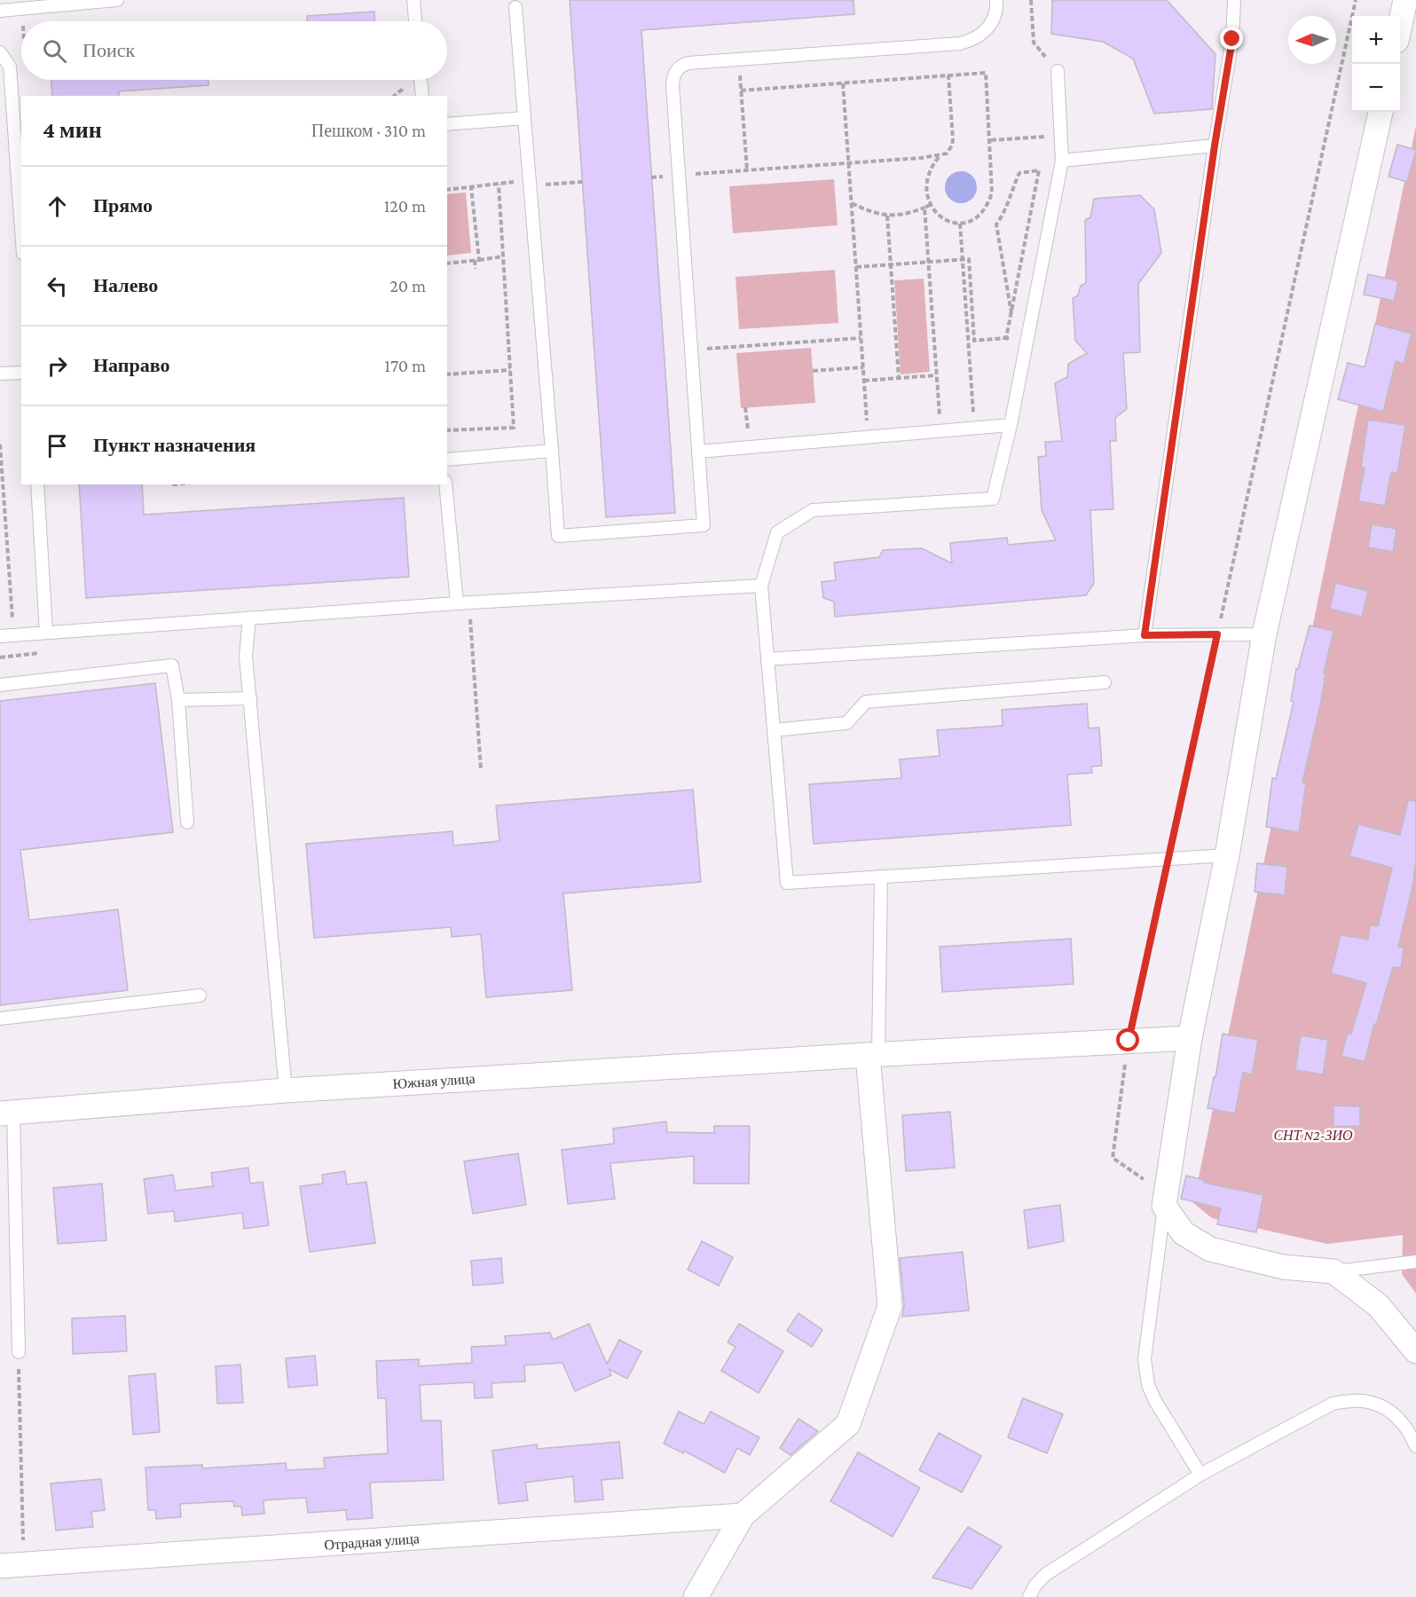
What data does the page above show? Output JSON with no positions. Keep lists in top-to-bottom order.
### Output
{
  "streets": {
    "street": ["Южная улица", "Отрадная улица"]
  },
  "parks": ["СНТ N2-ЗИО"],
  "north": "left",
  "page": {
    "map_buttons": ["+", "−"],
    "search": "Поиск",
    "heading": ["4 мин", "Пешком · 310 m"],
    "list": [
      ["Прямо", "120 m"],
      ["Налево", "20 m"],
      ["Направо", "170 m"],
      "Пункт назначения"
    ]
  }
}
